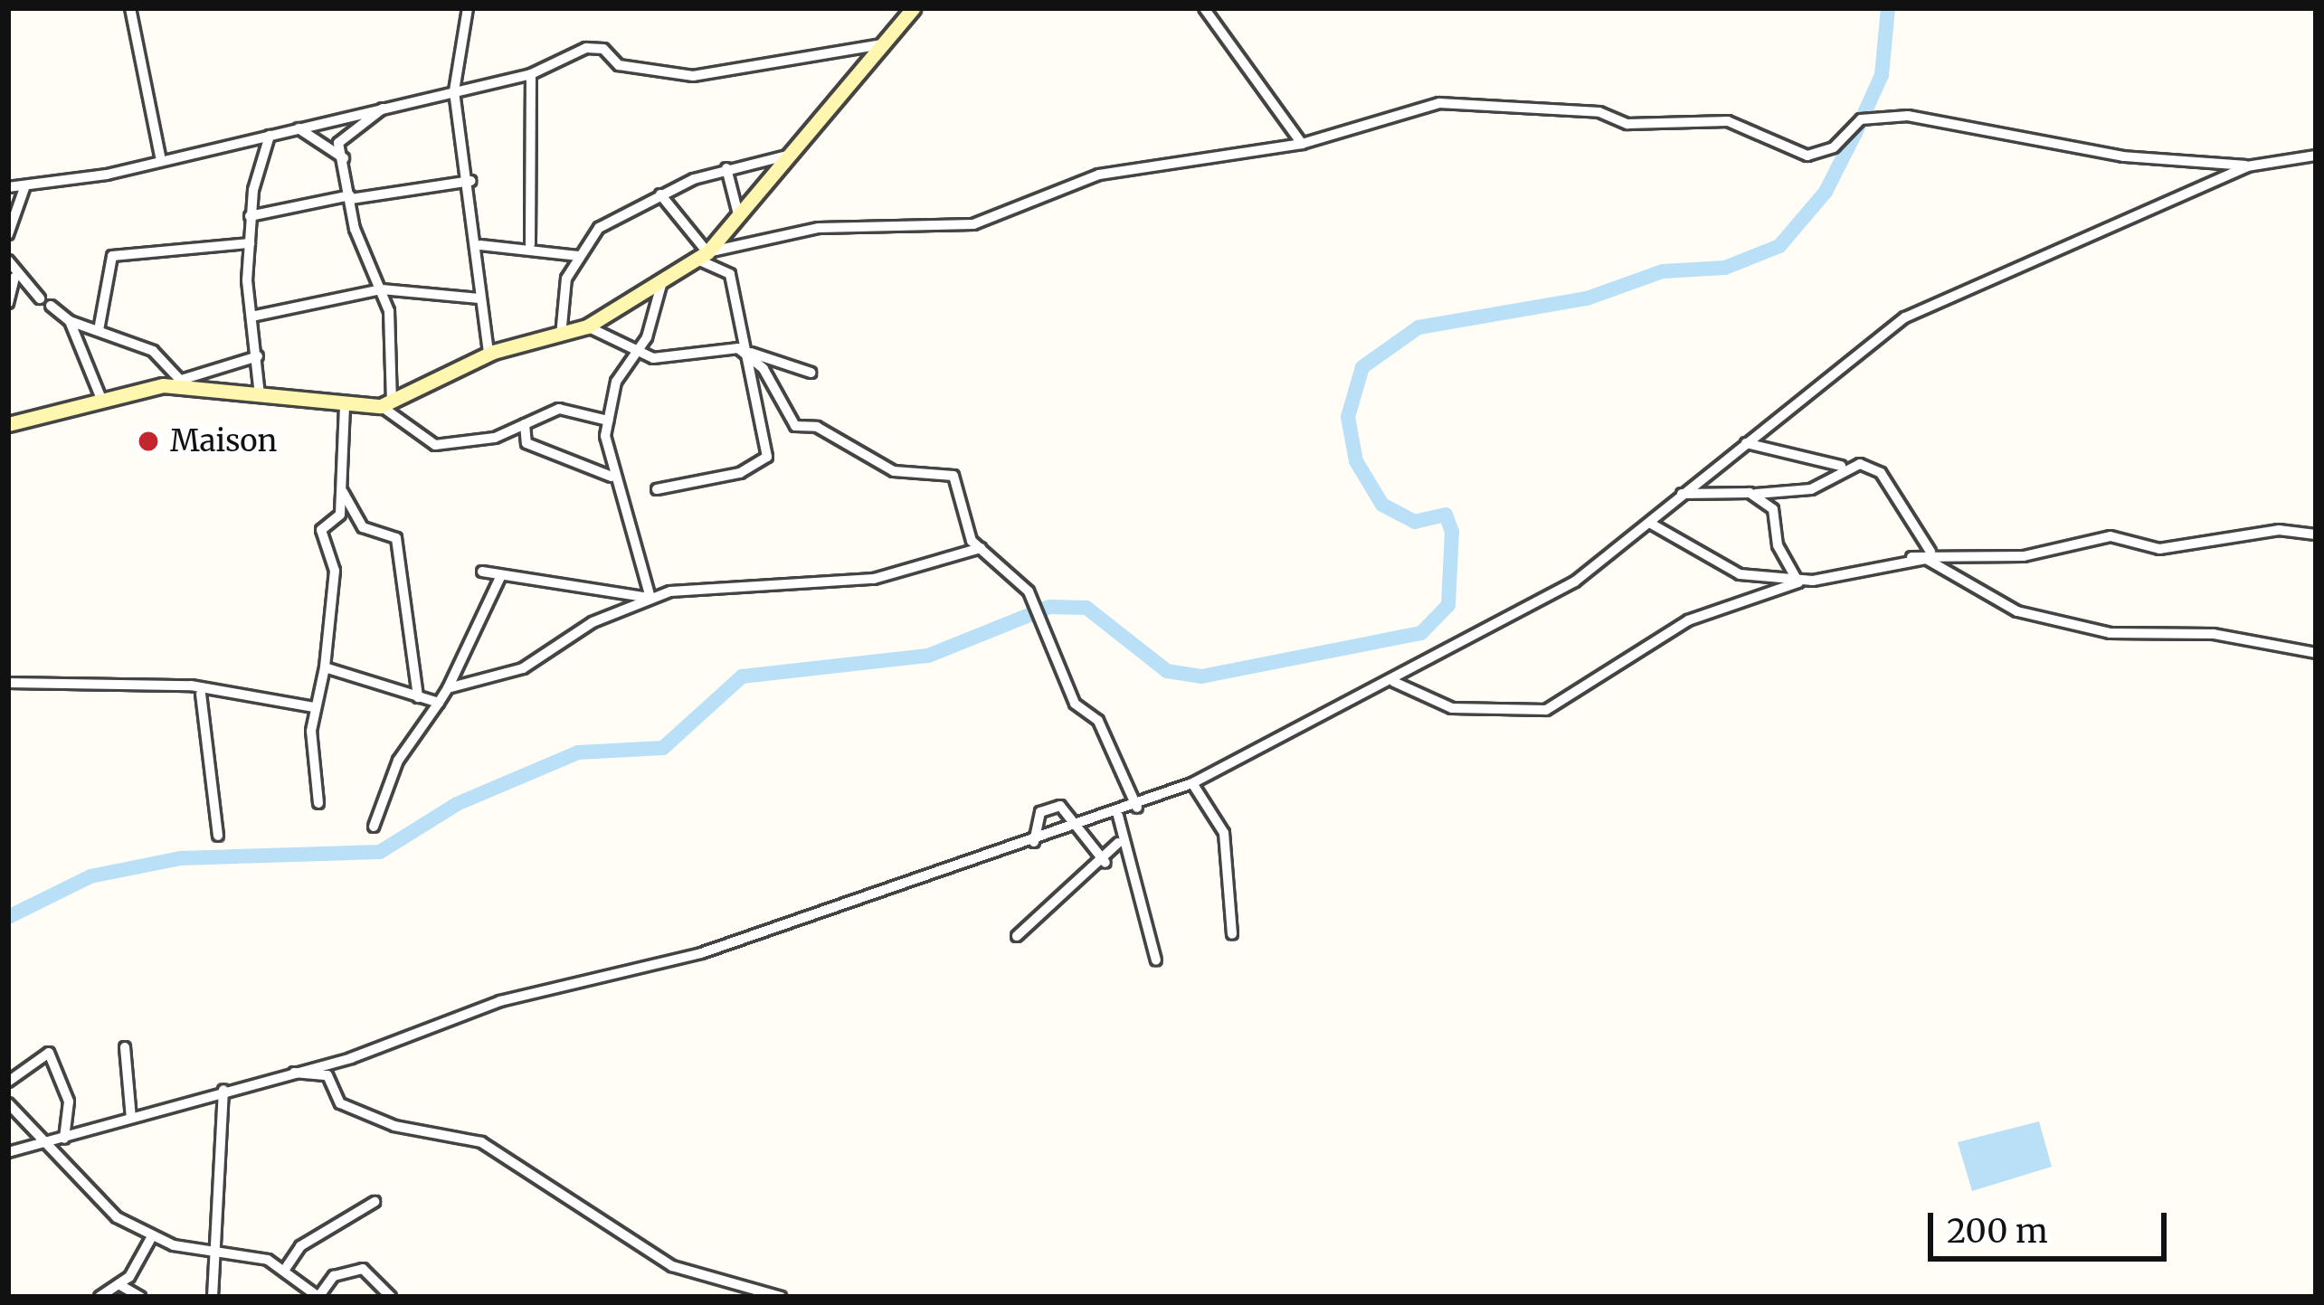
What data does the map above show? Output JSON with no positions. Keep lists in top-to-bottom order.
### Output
{
  "places": ["Maison"],
  "scale_bar": "200 m"
}
